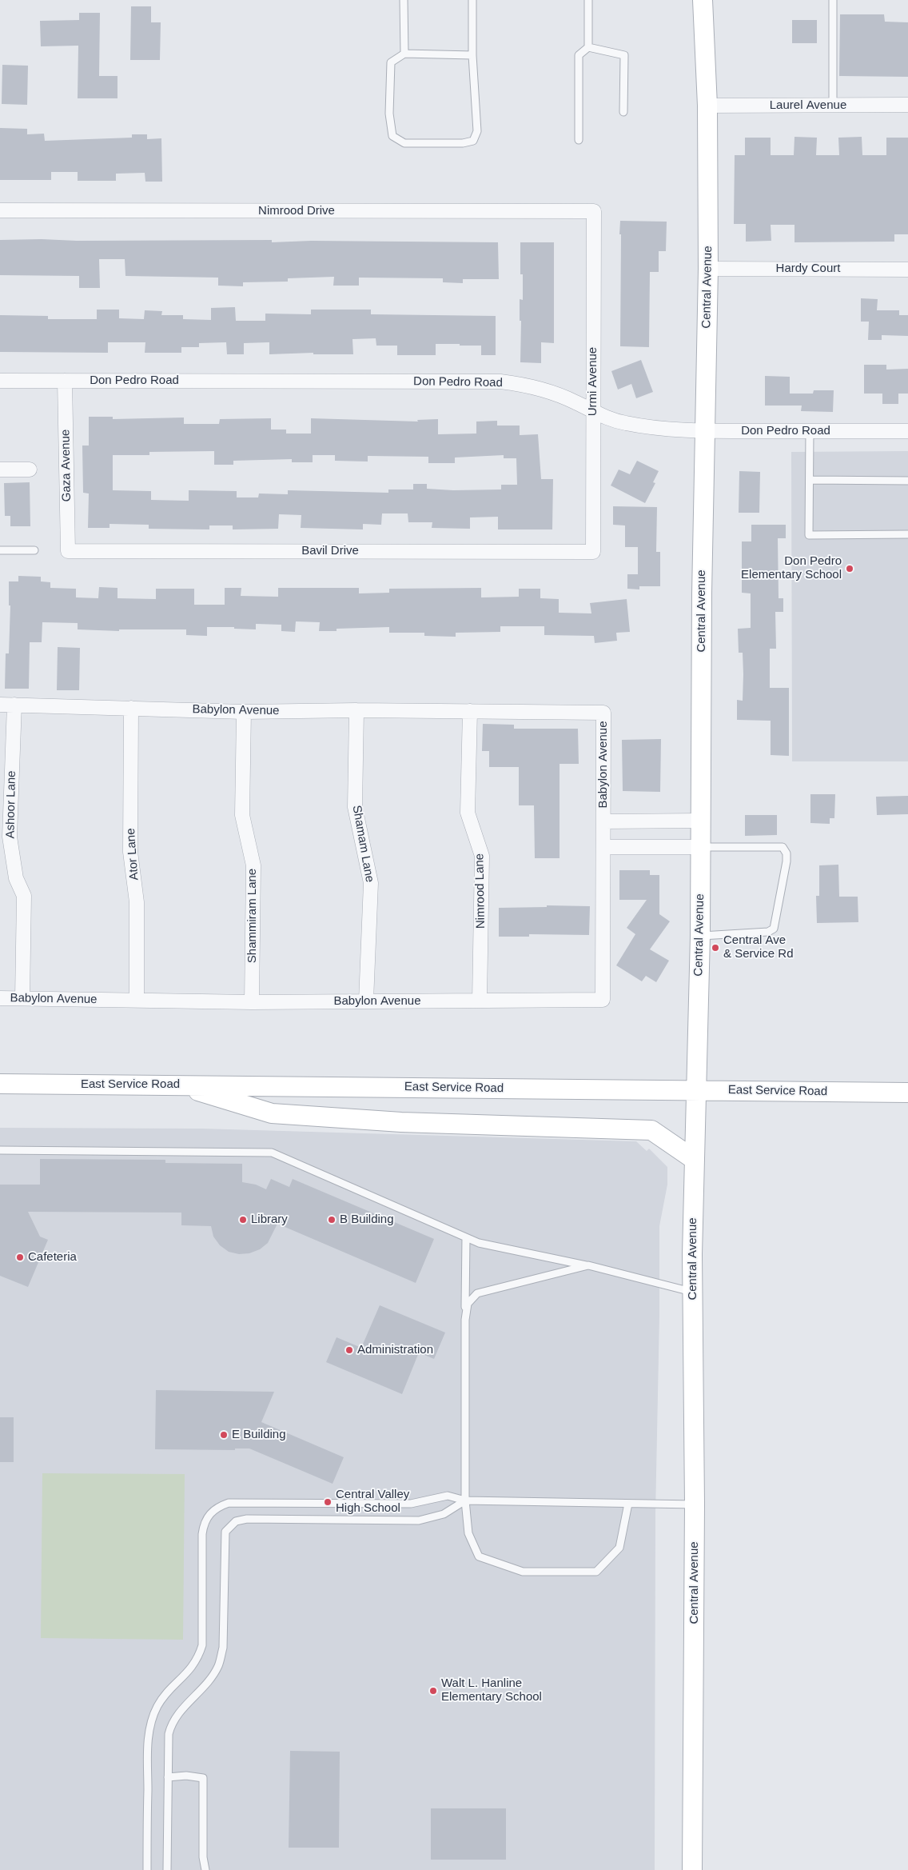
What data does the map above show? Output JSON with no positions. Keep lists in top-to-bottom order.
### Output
{
  "streets": {
    "street": [
      "Laurel Avenue",
      "Nimrood Drive",
      "Hardy Court",
      "Central Avenue",
      "Don Pedro Road",
      "Urmi Avenue",
      "Gaza Avenue",
      "Bavil Drive",
      "Babylon Avenue",
      "Ashoor Lane",
      "Shamam Lane",
      "Ator Lane",
      "Nimrood Lane",
      "Shammiram Lane",
      "East Service Road"
    ]
  },
  "crossings": [
    ["Laurel Avenue", "Central Avenue"],
    ["Nimrood Drive", "Urmi Avenue"],
    ["Hardy Court", "Central Avenue"],
    ["Central Avenue", "Don Pedro Road"],
    ["Central Avenue", "Babylon Avenue"],
    ["Central Avenue", "East Service Road"],
    ["Don Pedro Road", "Urmi Avenue"],
    ["Don Pedro Road", "Gaza Avenue"],
    ["Urmi Avenue", "Bavil Drive"],
    ["Gaza Avenue", "Bavil Drive"],
    ["Babylon Avenue", "Ashoor Lane"],
    ["Babylon Avenue", "Shamam Lane"],
    ["Babylon Avenue", "Ator Lane"],
    ["Babylon Avenue", "Nimrood Lane"],
    ["Babylon Avenue", "Shammiram Lane"]
  ],
  "places": [
    "Don Pedro Elementary School",
    "Central Ave & Service Rd",
    "Library",
    "B Building",
    "Cafeteria",
    "Administration",
    "E Building",
    "Central Valley High School",
    "Walt L. Hanline Elementary School"
  ]
}
